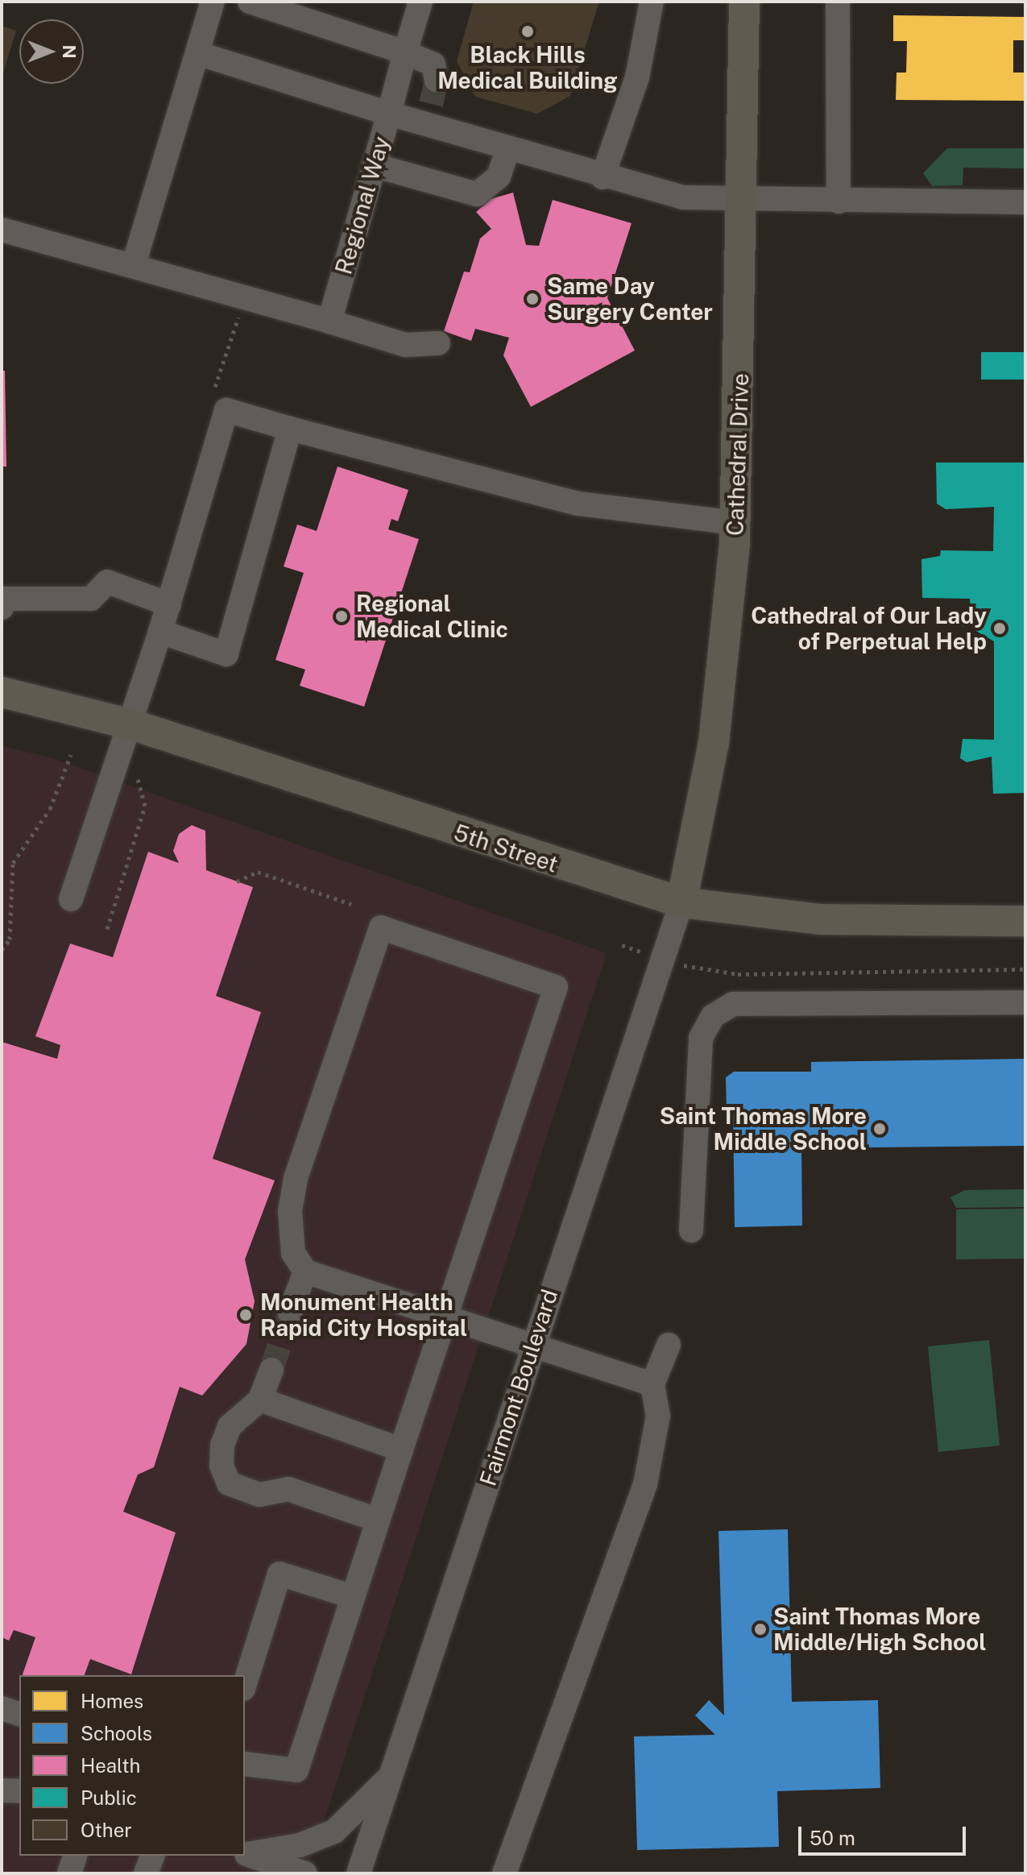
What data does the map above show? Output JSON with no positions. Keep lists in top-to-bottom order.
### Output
{
  "streets": {
    "main road": ["Cathedral Drive", "5th Street"],
    "street": ["Regional Way", "Fairmont Boulevard"]
  },
  "crossings": [
    ["Regional Way", "Cathedral Drive"],
    ["Cathedral Drive", "5th Street"],
    ["Cathedral Drive", "Fairmont Boulevard"],
    ["5th Street", "Fairmont Boulevard"]
  ],
  "places": [
    "Black Hills Medical Building",
    "Same Day Surgery Center",
    "Regional Medical Clinic",
    "Cathedral of Our Lady of Perpetual Help",
    "Saint Thomas More Middle School",
    "Monument Health Rapid City Hospital",
    "Saint Thomas More Middle/High School"
  ],
  "legend": [
    "Homes",
    "Schools",
    "Health",
    "Public",
    "Other"
  ],
  "scale_bar": "50 m",
  "north": "right"
}
